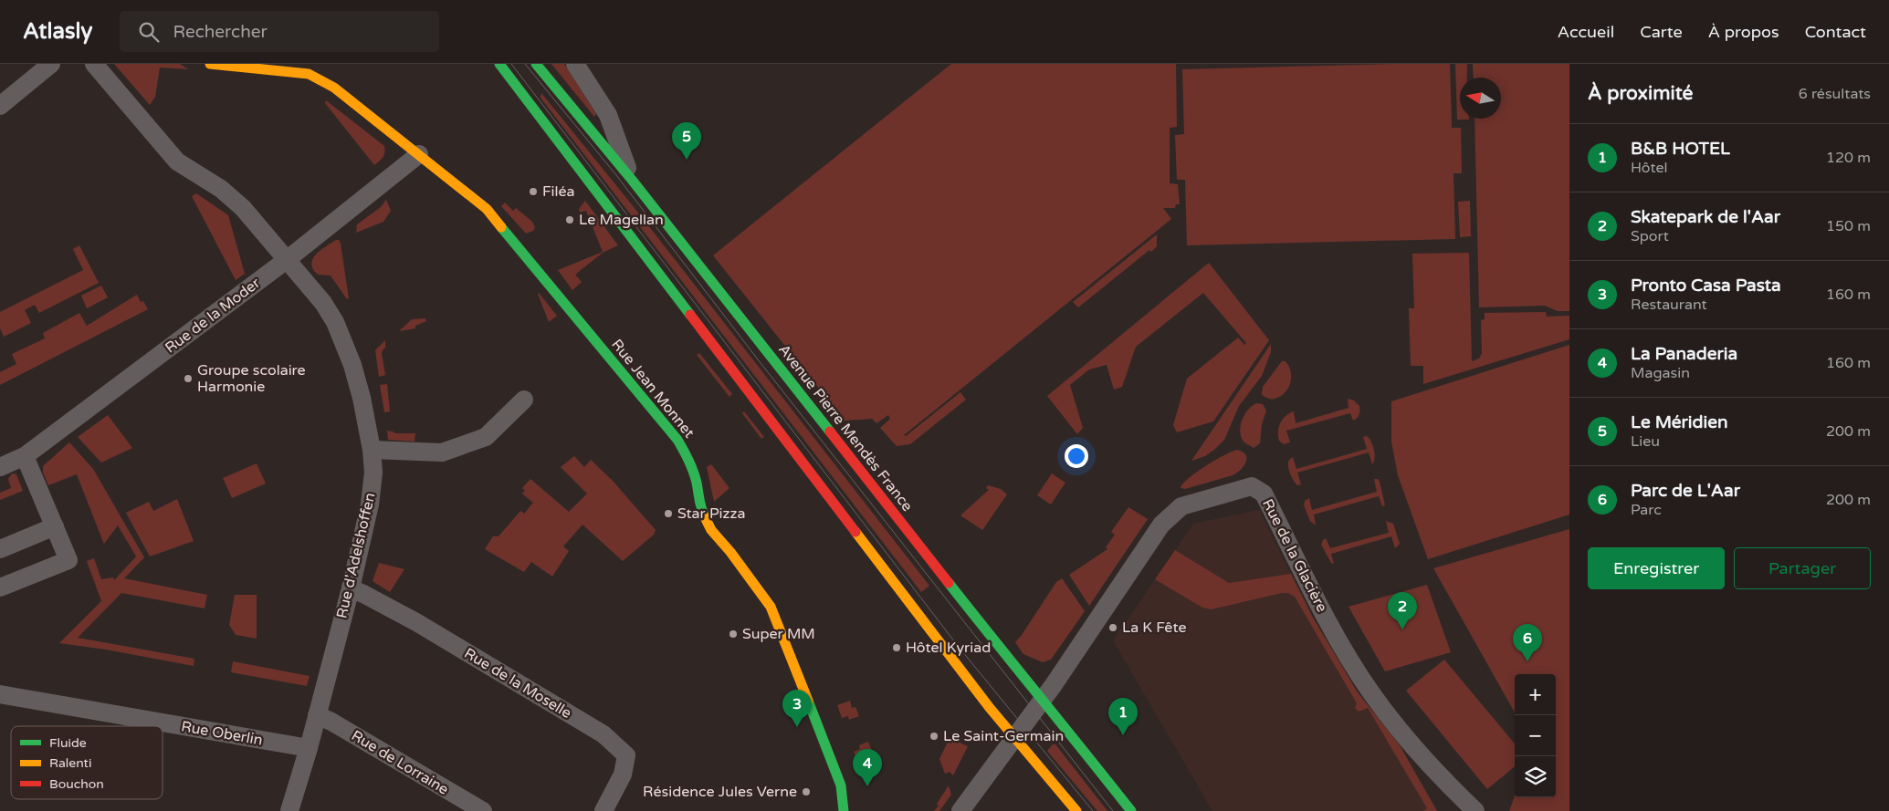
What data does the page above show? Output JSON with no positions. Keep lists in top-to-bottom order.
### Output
{
  "streets": {
    "main road": ["Rue Jean Monnet", "Avenue Pierre Mendès France"],
    "street": [
      "Rue de la Moder",
      "Rue d'Adelshoffen",
      "Rue de la Glacière",
      "Rue de la Moselle",
      "Rue Oberlin",
      "Rue de Lorraine"
    ]
  },
  "crossings": [
    ["Rue de la Moder", "Rue Jean Monnet"],
    ["Rue de la Moder", "Rue d'Adelshoffen"],
    ["Avenue Pierre Mendès France", "Rue de la Glacière"],
    ["Rue d'Adelshoffen", "Rue de la Moselle"],
    ["Rue d'Adelshoffen", "Rue Oberlin"],
    ["Rue d'Adelshoffen", "Rue de Lorraine"]
  ],
  "places": [
    "Filéa",
    "Le Magellan",
    "Groupe scolaire Harmonie",
    "Star Pizza",
    "La K Fête",
    "Super MM",
    "Hôtel Kyriad",
    "Le Saint-Germain",
    "Résidence Jules Verne"
  ],
  "legend": ["Fluide", "Ralenti", "Bouchon"],
  "north": "left",
  "page": {
    "header": "Atlasly",
    "search": "Rechercher",
    "nav": [
      "Accueil",
      "Carte",
      "À propos",
      "Contact"
    ],
    "heading": ["À proximité", "6 résultats"],
    "pins": [
      "5",
      "2",
      "6",
      "3",
      "1",
      "4"
    ],
    "list": [
      {
        "mark": "1",
        "name": "B&B HOTEL",
        "note": "Hôtel",
        "value": "120 m"
      },
      {
        "mark": "2",
        "name": "Skatepark de l'Aar",
        "note": "Sport",
        "value": "150 m"
      },
      {
        "mark": "3",
        "name": "Pronto Casa Pasta",
        "note": "Restaurant",
        "value": "160 m"
      },
      {
        "mark": "4",
        "name": "La Panaderia",
        "note": "Magasin",
        "value": "160 m"
      },
      {
        "mark": "5",
        "name": "Le Méridien",
        "note": "Lieu",
        "value": "200 m"
      },
      {
        "mark": "6",
        "name": "Parc de L'Aar",
        "note": "Parc",
        "value": "200 m"
      }
    ],
    "buttons": ["Enregistrer", "Partager"],
    "map_buttons": ["+", "−"]
  }
}
